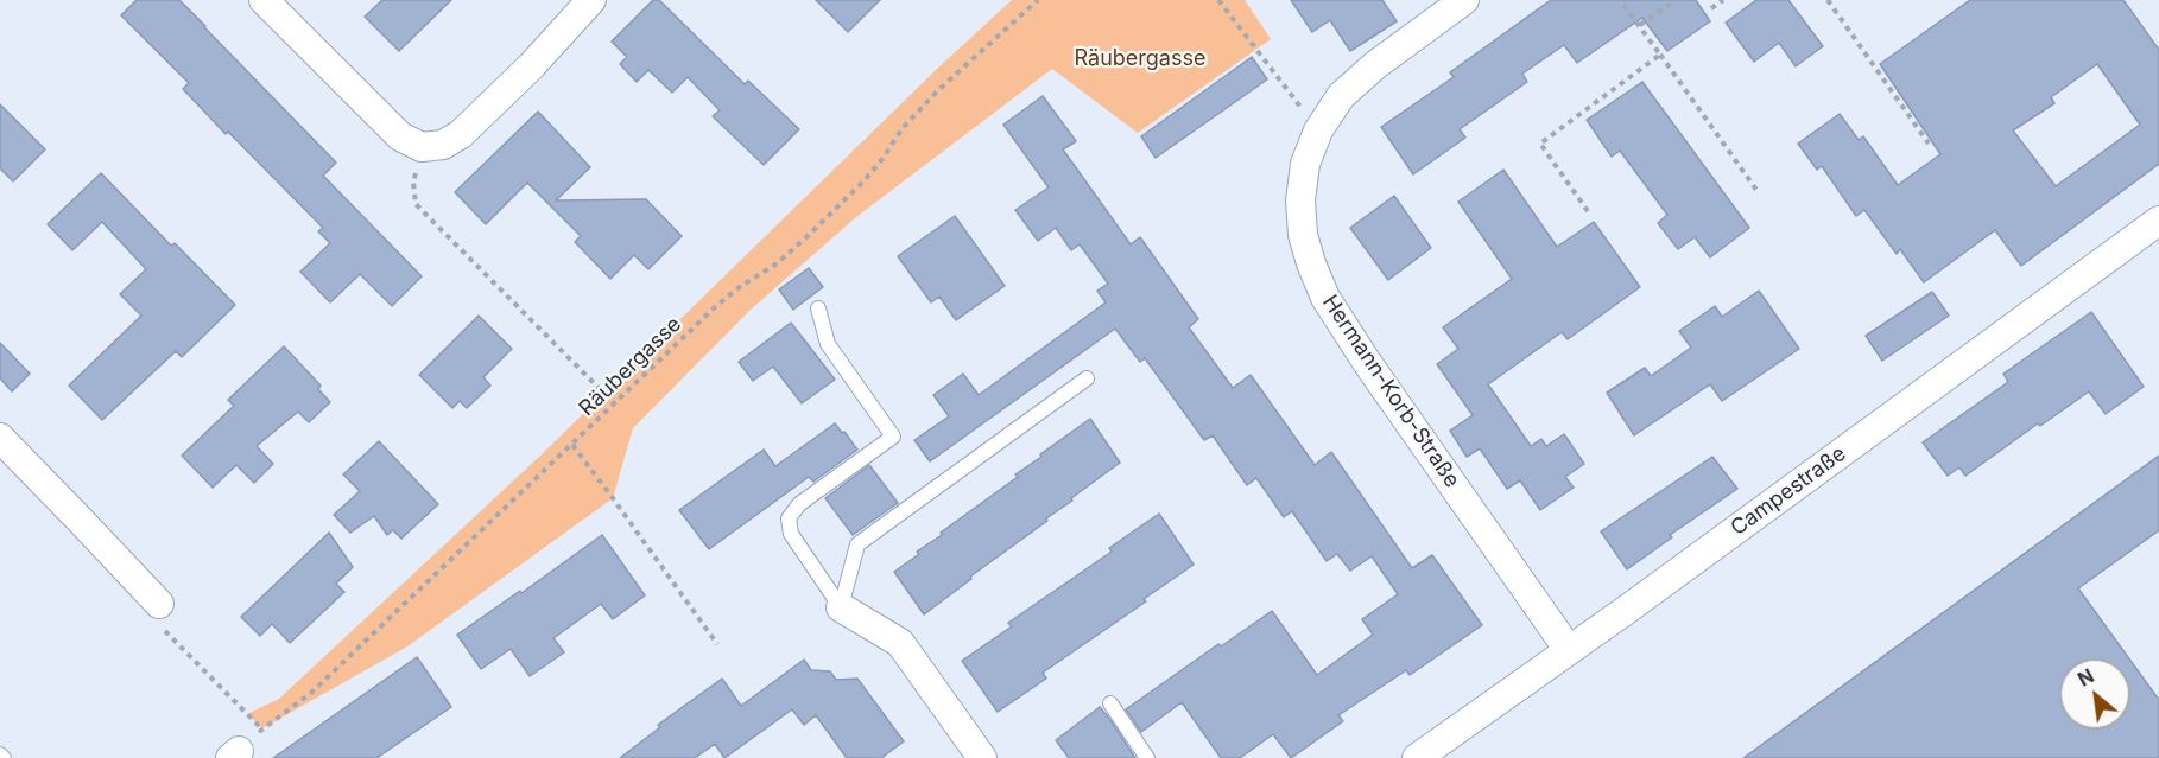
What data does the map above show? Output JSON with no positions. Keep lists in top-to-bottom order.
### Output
{
  "streets": {
    "street": ["Hermann-Korb-Straße", "Campestraße"],
    "path": ["Räubergasse"]
  },
  "crossings": [
    ["Hermann-Korb-Straße", "Campestraße"]
  ],
  "parks": ["Räubergasse"],
  "north": "top left"
}
